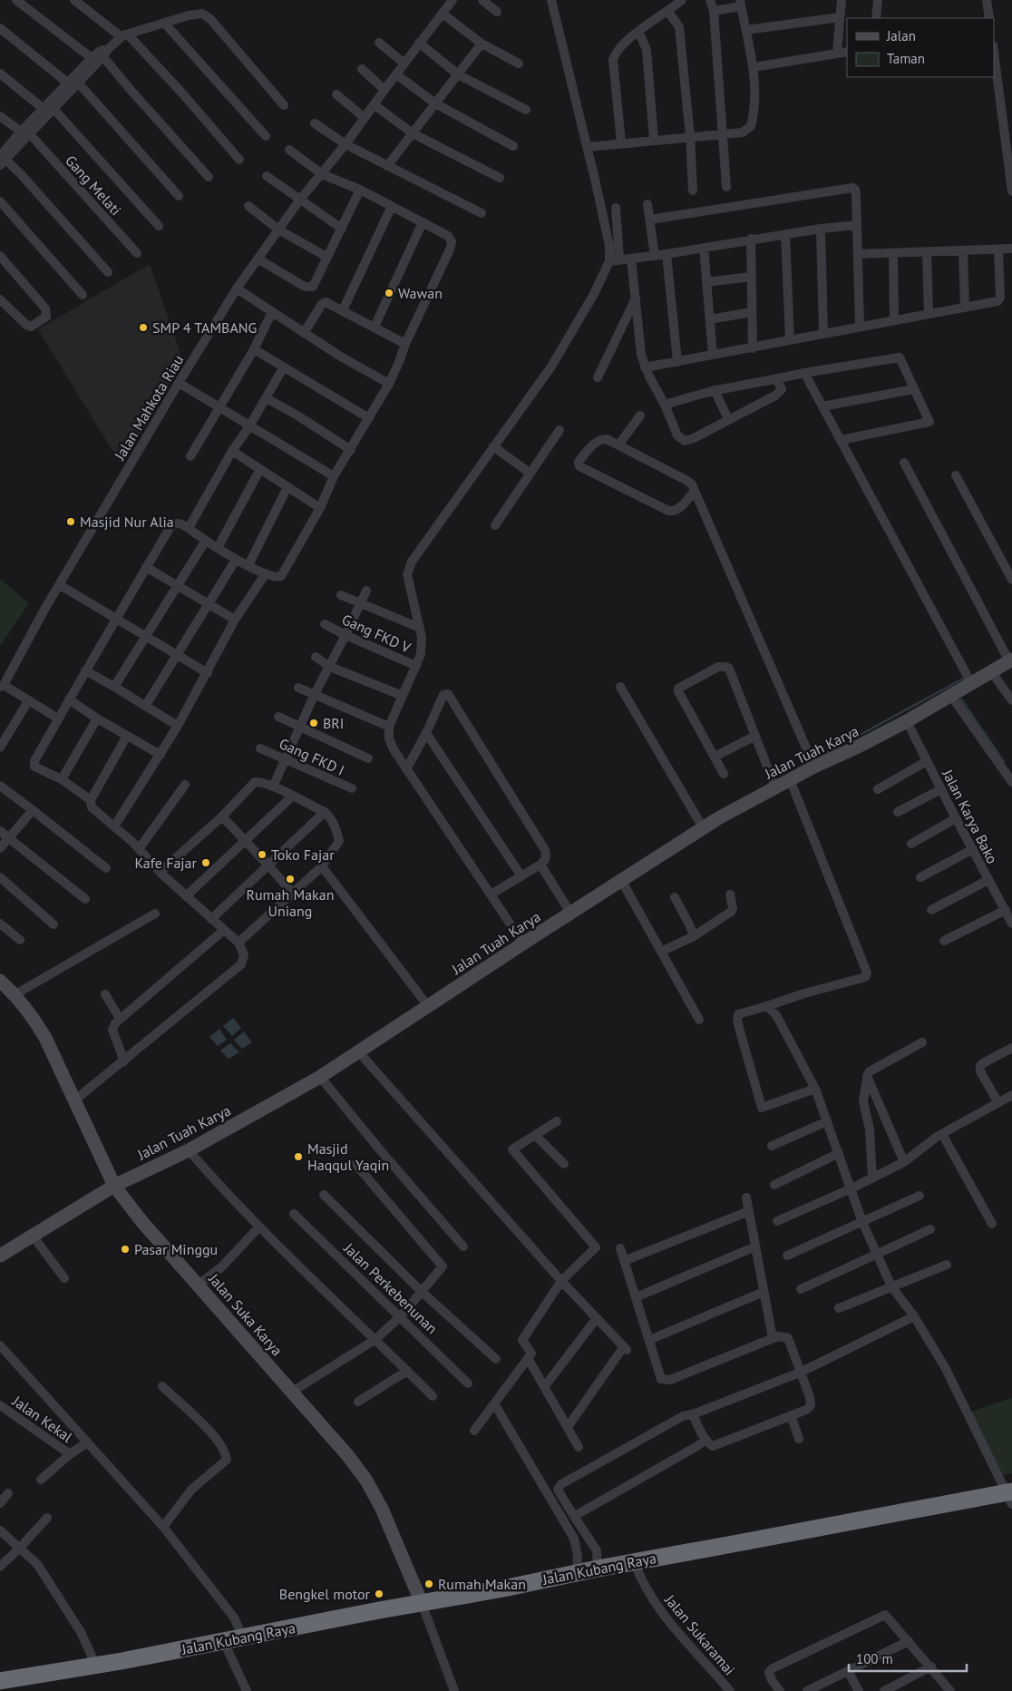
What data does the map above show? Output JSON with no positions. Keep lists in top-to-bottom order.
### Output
{
  "streets": {
    "highway": ["Jalan Kubang Raya"],
    "main road": ["Jalan Tuah Karya", "Jalan Suka Karya"],
    "street": [
      "Gang Melati",
      "Jalan Mahkota Riau",
      "Gang FKD V",
      "Gang FKD I",
      "Jalan Karya Bako",
      "Jalan Perkebenunan",
      "Jalan Kekal",
      "Jalan Sukaramai"
    ]
  },
  "crossings": [
    ["Jalan Tuah Karya", "Jalan Karya Bako"],
    ["Jalan Tuah Karya", "Jalan Suka Karya"],
    ["Jalan Suka Karya", "Jalan Kubang Raya"],
    ["Jalan Kubang Raya", "Jalan Sukaramai"]
  ],
  "places": [
    "Wawan",
    "SMP 4 TAMBANG",
    "Masjid Nur Alia",
    "BRI",
    "Toko Fajar",
    "Kafe Fajar",
    "Rumah Makan Uniang",
    "Masjid Haqqul Yaqin",
    "Pasar Minggu",
    "Rumah Makan",
    "Bengkel motor"
  ],
  "legend": ["Jalan", "Taman"],
  "scale_bar": "100 m"
}
